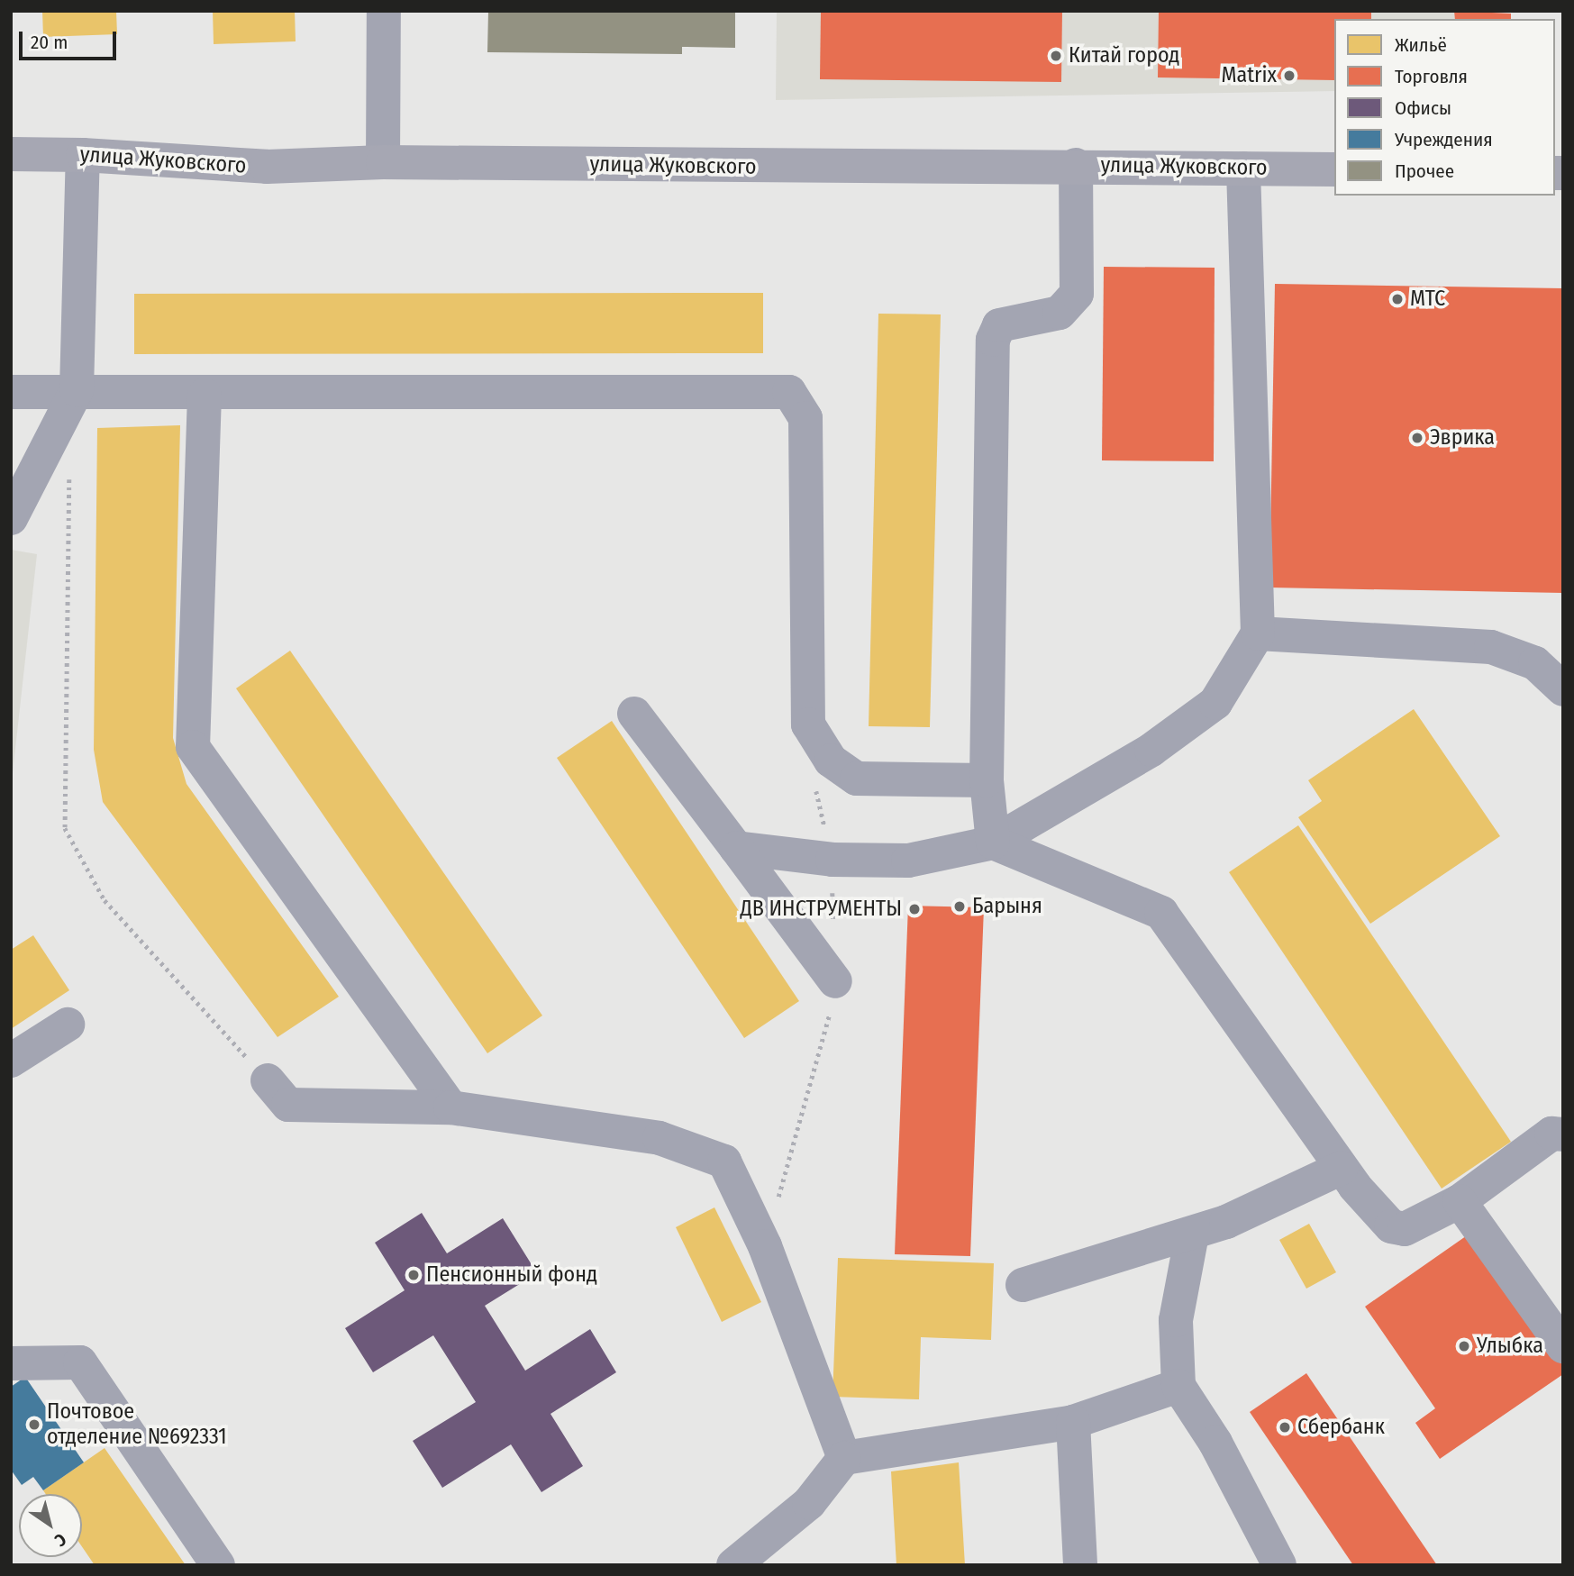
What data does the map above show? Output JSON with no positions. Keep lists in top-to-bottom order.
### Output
{
  "streets": {
    "main road": ["улица Жуковского"]
  },
  "places": [
    "Китай город",
    "Matrix",
    "МТС",
    "Эврика",
    "Барыня",
    "ДВ ИНСТРУМЕНТЫ",
    "Пенсионный фонд",
    "Улыбка",
    "Почтовое отделение №692331",
    "Сбербанк"
  ],
  "legend": [
    "Жильё",
    "Торговля",
    "Офисы",
    "Учреждения",
    "Прочее"
  ],
  "scale_bar": "20 m",
  "north": "bottom right"
}
